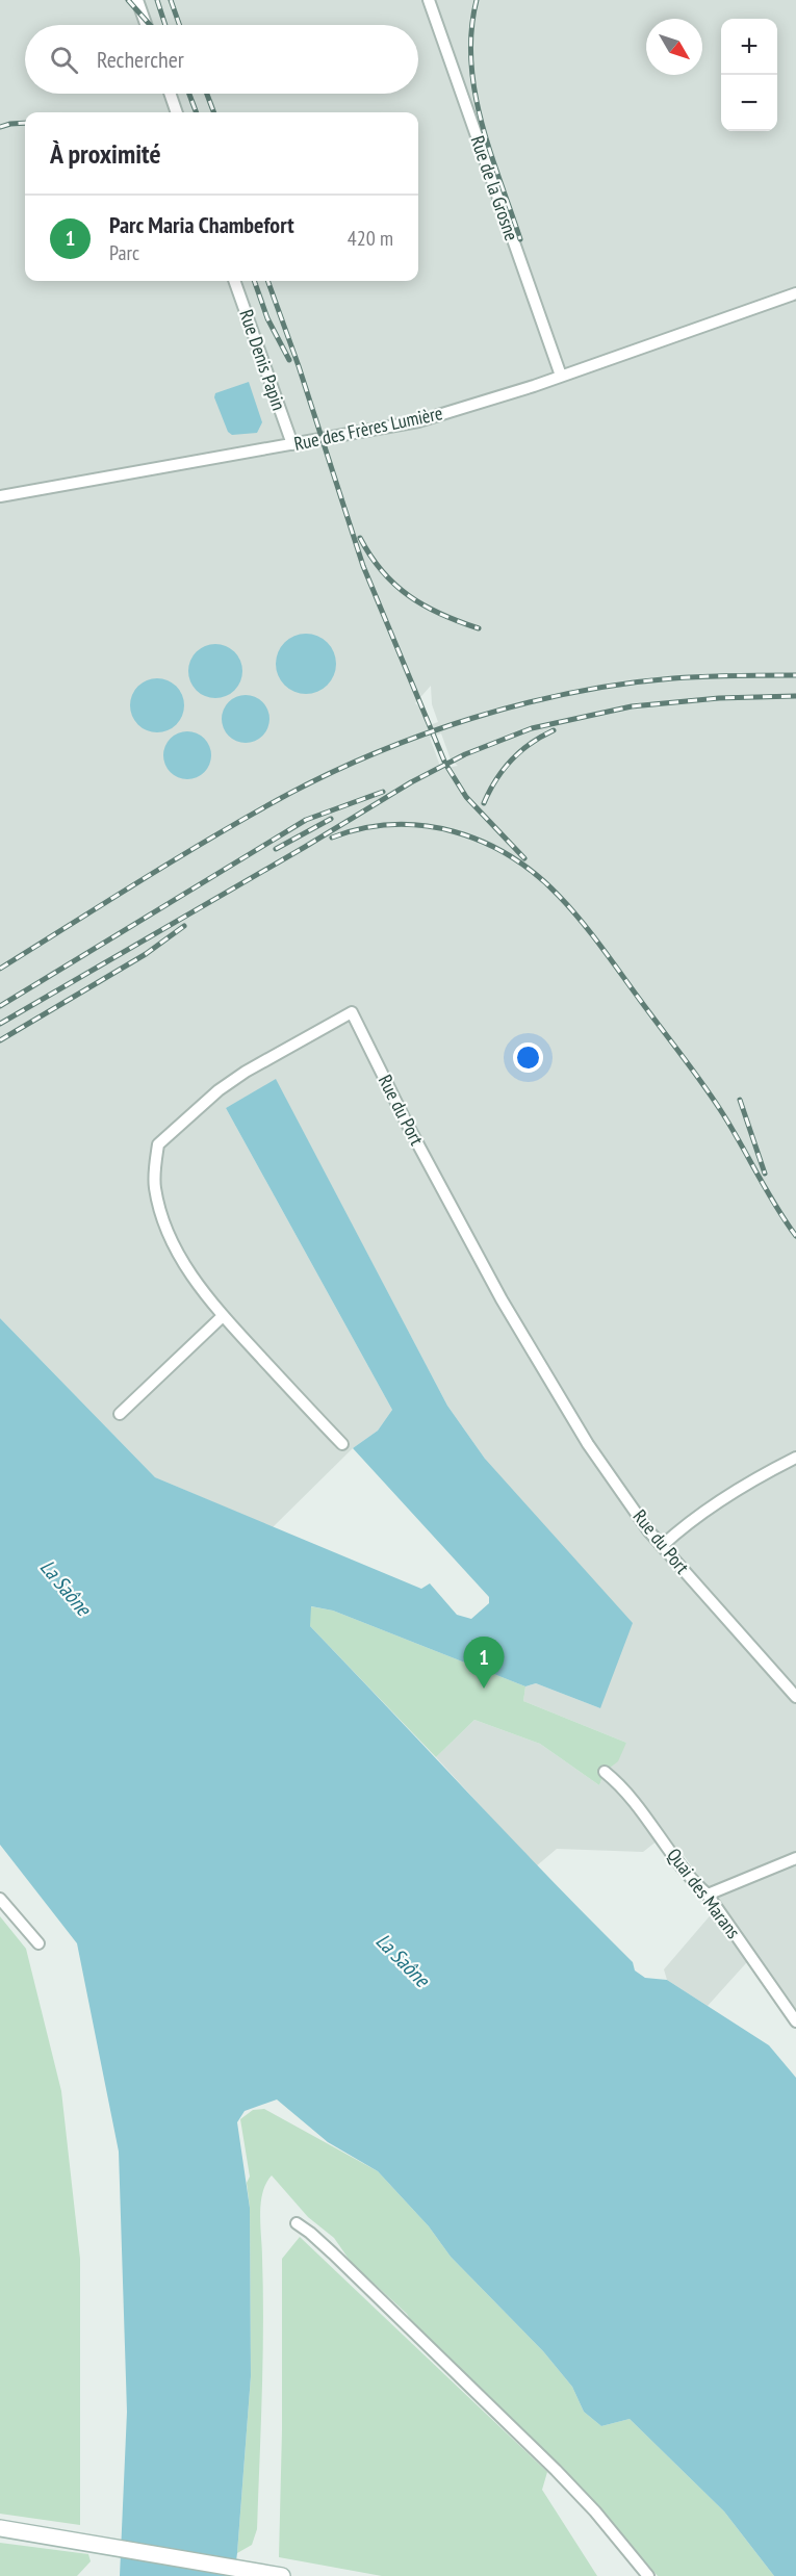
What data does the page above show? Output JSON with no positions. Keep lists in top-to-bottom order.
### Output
{
  "streets": {
    "street": [
      "Rue de la Grosne",
      "Rue Denis Papin",
      "Rue des Frères Lumière",
      "Rue du Port",
      "Quai des Marans"
    ]
  },
  "crossings": [
    ["Rue de la Grosne", "Rue des Frères Lumière"],
    ["Rue Denis Papin", "Rue des Frères Lumière"]
  ],
  "water": ["La Saône"],
  "north": "bottom right",
  "page": {
    "map_buttons": ["+", "−"],
    "search": "Rechercher",
    "heading": "À proximité",
    "list": [
      {
        "mark": "1",
        "name": "Parc Maria Chambefort",
        "note": "Parc",
        "value": "420 m"
      }
    ],
    "pins": "1"
  }
}
